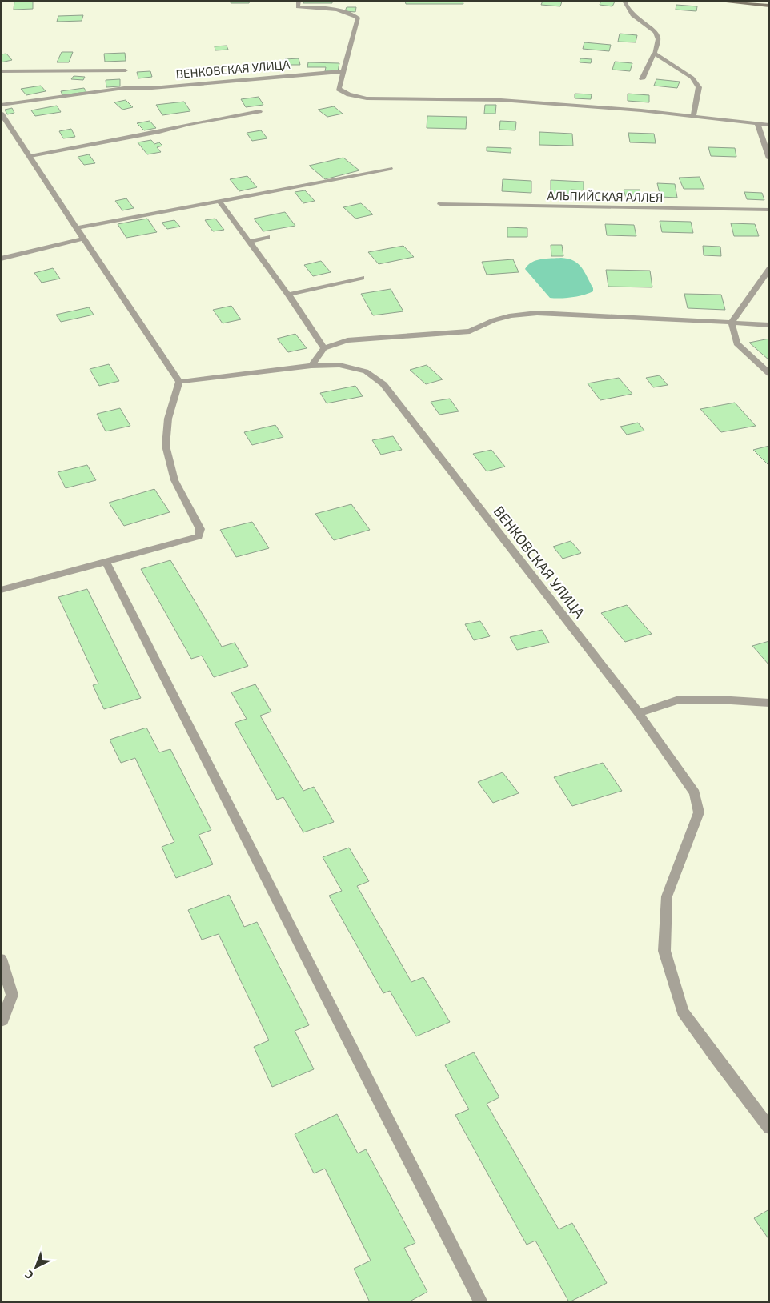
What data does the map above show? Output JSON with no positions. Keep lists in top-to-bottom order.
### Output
{
  "streets": {
    "street": ["ВЕНКОВСКАЯ УЛИЦА", "АЛЬПИЙСКАЯ АЛЛЕЯ"]
  },
  "north": "bottom left"
}
